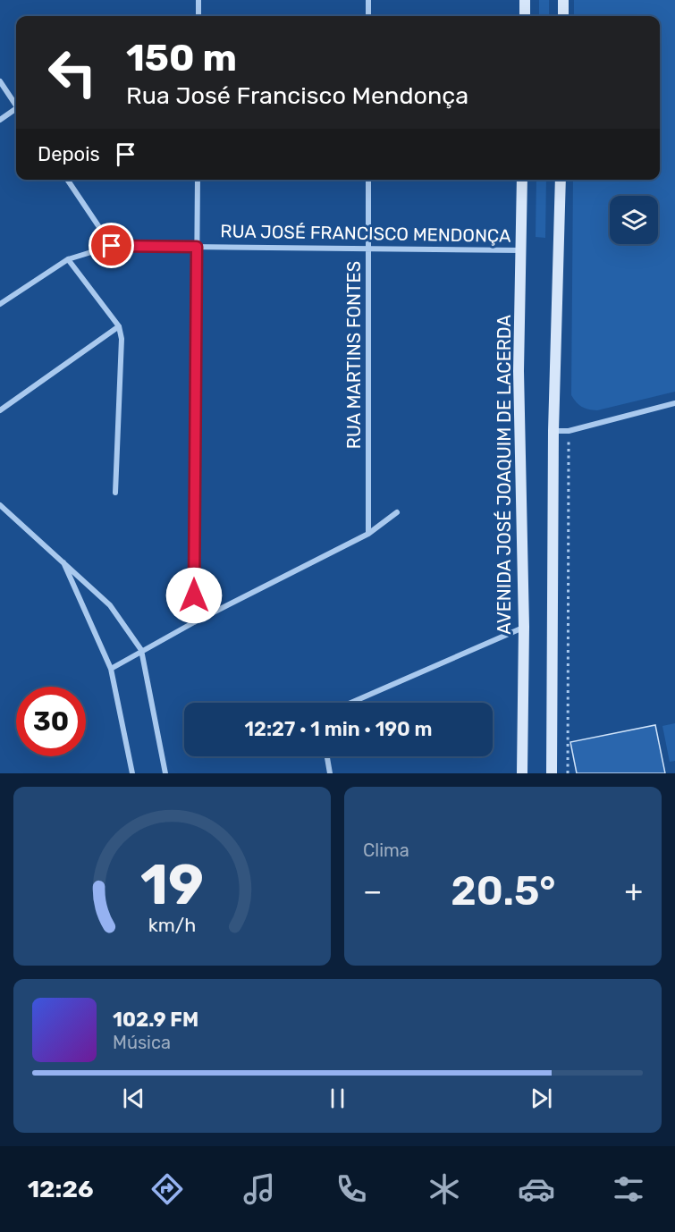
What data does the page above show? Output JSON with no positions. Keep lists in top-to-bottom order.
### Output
{
  "streets": {
    "main road": ["AVENIDA JOSÉ JOAQUIM DE LACERDA"],
    "street": ["RUA JOSÉ FRANCISCO MENDONÇA", "RUA MARTINS FONTES"]
  },
  "crossings": [
    ["RUA JOSÉ FRANCISCO MENDONÇA", "RUA MARTINS FONTES"],
    ["RUA JOSÉ FRANCISCO MENDONÇA", "AVENIDA JOSÉ JOAQUIM DE LACERDA"]
  ],
  "page": {
    "turn": ["150 m", "Rua José Francisco Mendonça"],
    "then": "Depois",
    "limit": "30",
    "trip": "12:27 · 1 min · 190 m",
    "tile": "Clima",
    "heat": ["−", "20.5°", "+"],
    "song": ["102.9 FM", "Música"],
    "tabs": "12:26",
    "gauge": ["19", "km/h"]
  }
}
